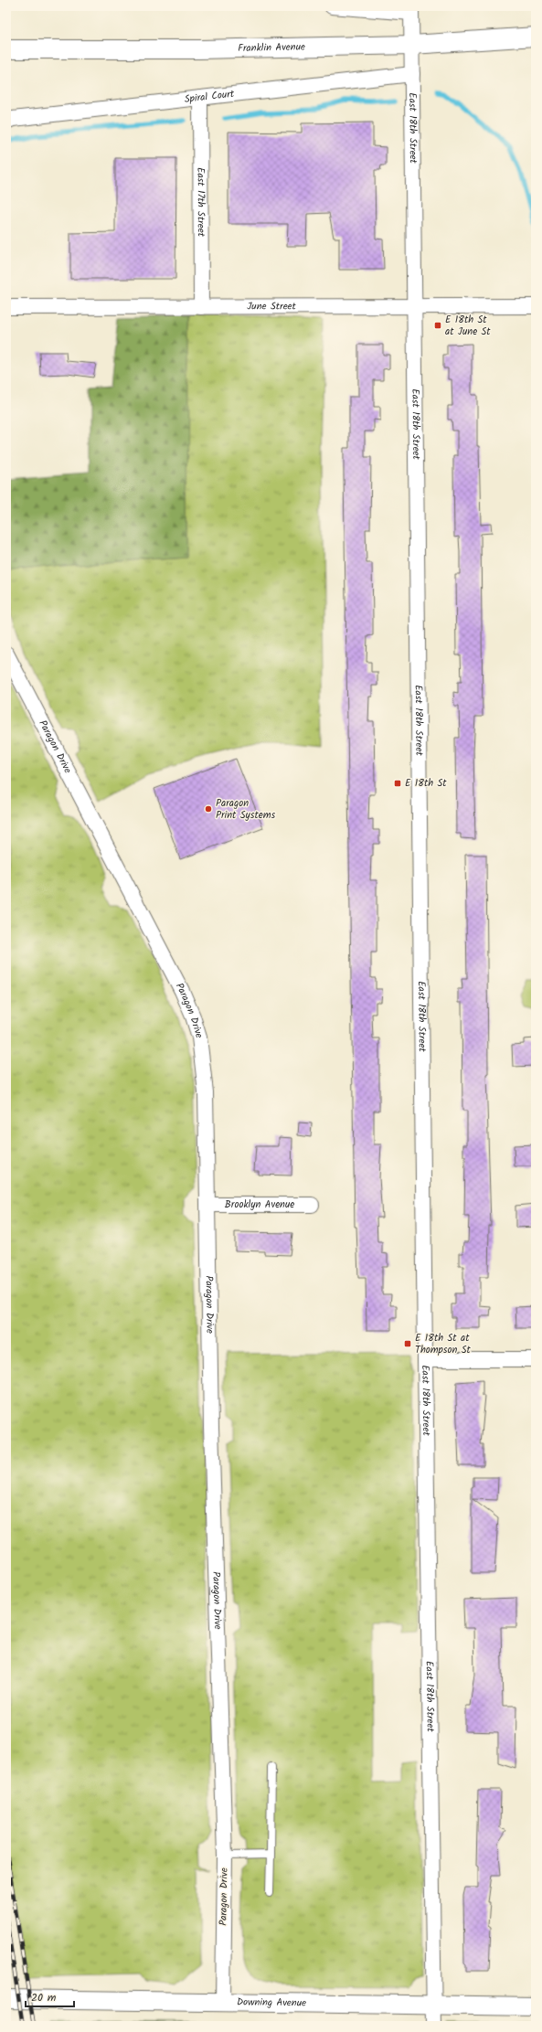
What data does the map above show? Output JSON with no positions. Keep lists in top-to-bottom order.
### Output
{
  "streets": {
    "street": [
      "Franklin Avenue",
      "Spiral Court",
      "East 18th Street",
      "East 17th Street",
      "June Street",
      "Paragon Drive",
      "Brooklyn Avenue",
      "Downing Avenue"
    ]
  },
  "crossings": [
    ["Franklin Avenue", "East 18th Street"],
    ["Spiral Court", "East 18th Street"],
    ["Spiral Court", "East 17th Street"],
    ["East 18th Street", "June Street"],
    ["East 18th Street", "Downing Avenue"],
    ["East 17th Street", "June Street"],
    ["Paragon Drive", "Brooklyn Avenue"],
    ["Paragon Drive", "Downing Avenue"]
  ],
  "places": {
    "transit": ["E 18th St at June St", "E 18th St", "E 18th St at Thompson St"],
    "other": ["Paragon Print Systems"]
  },
  "scale_bar": "20 m"
}
